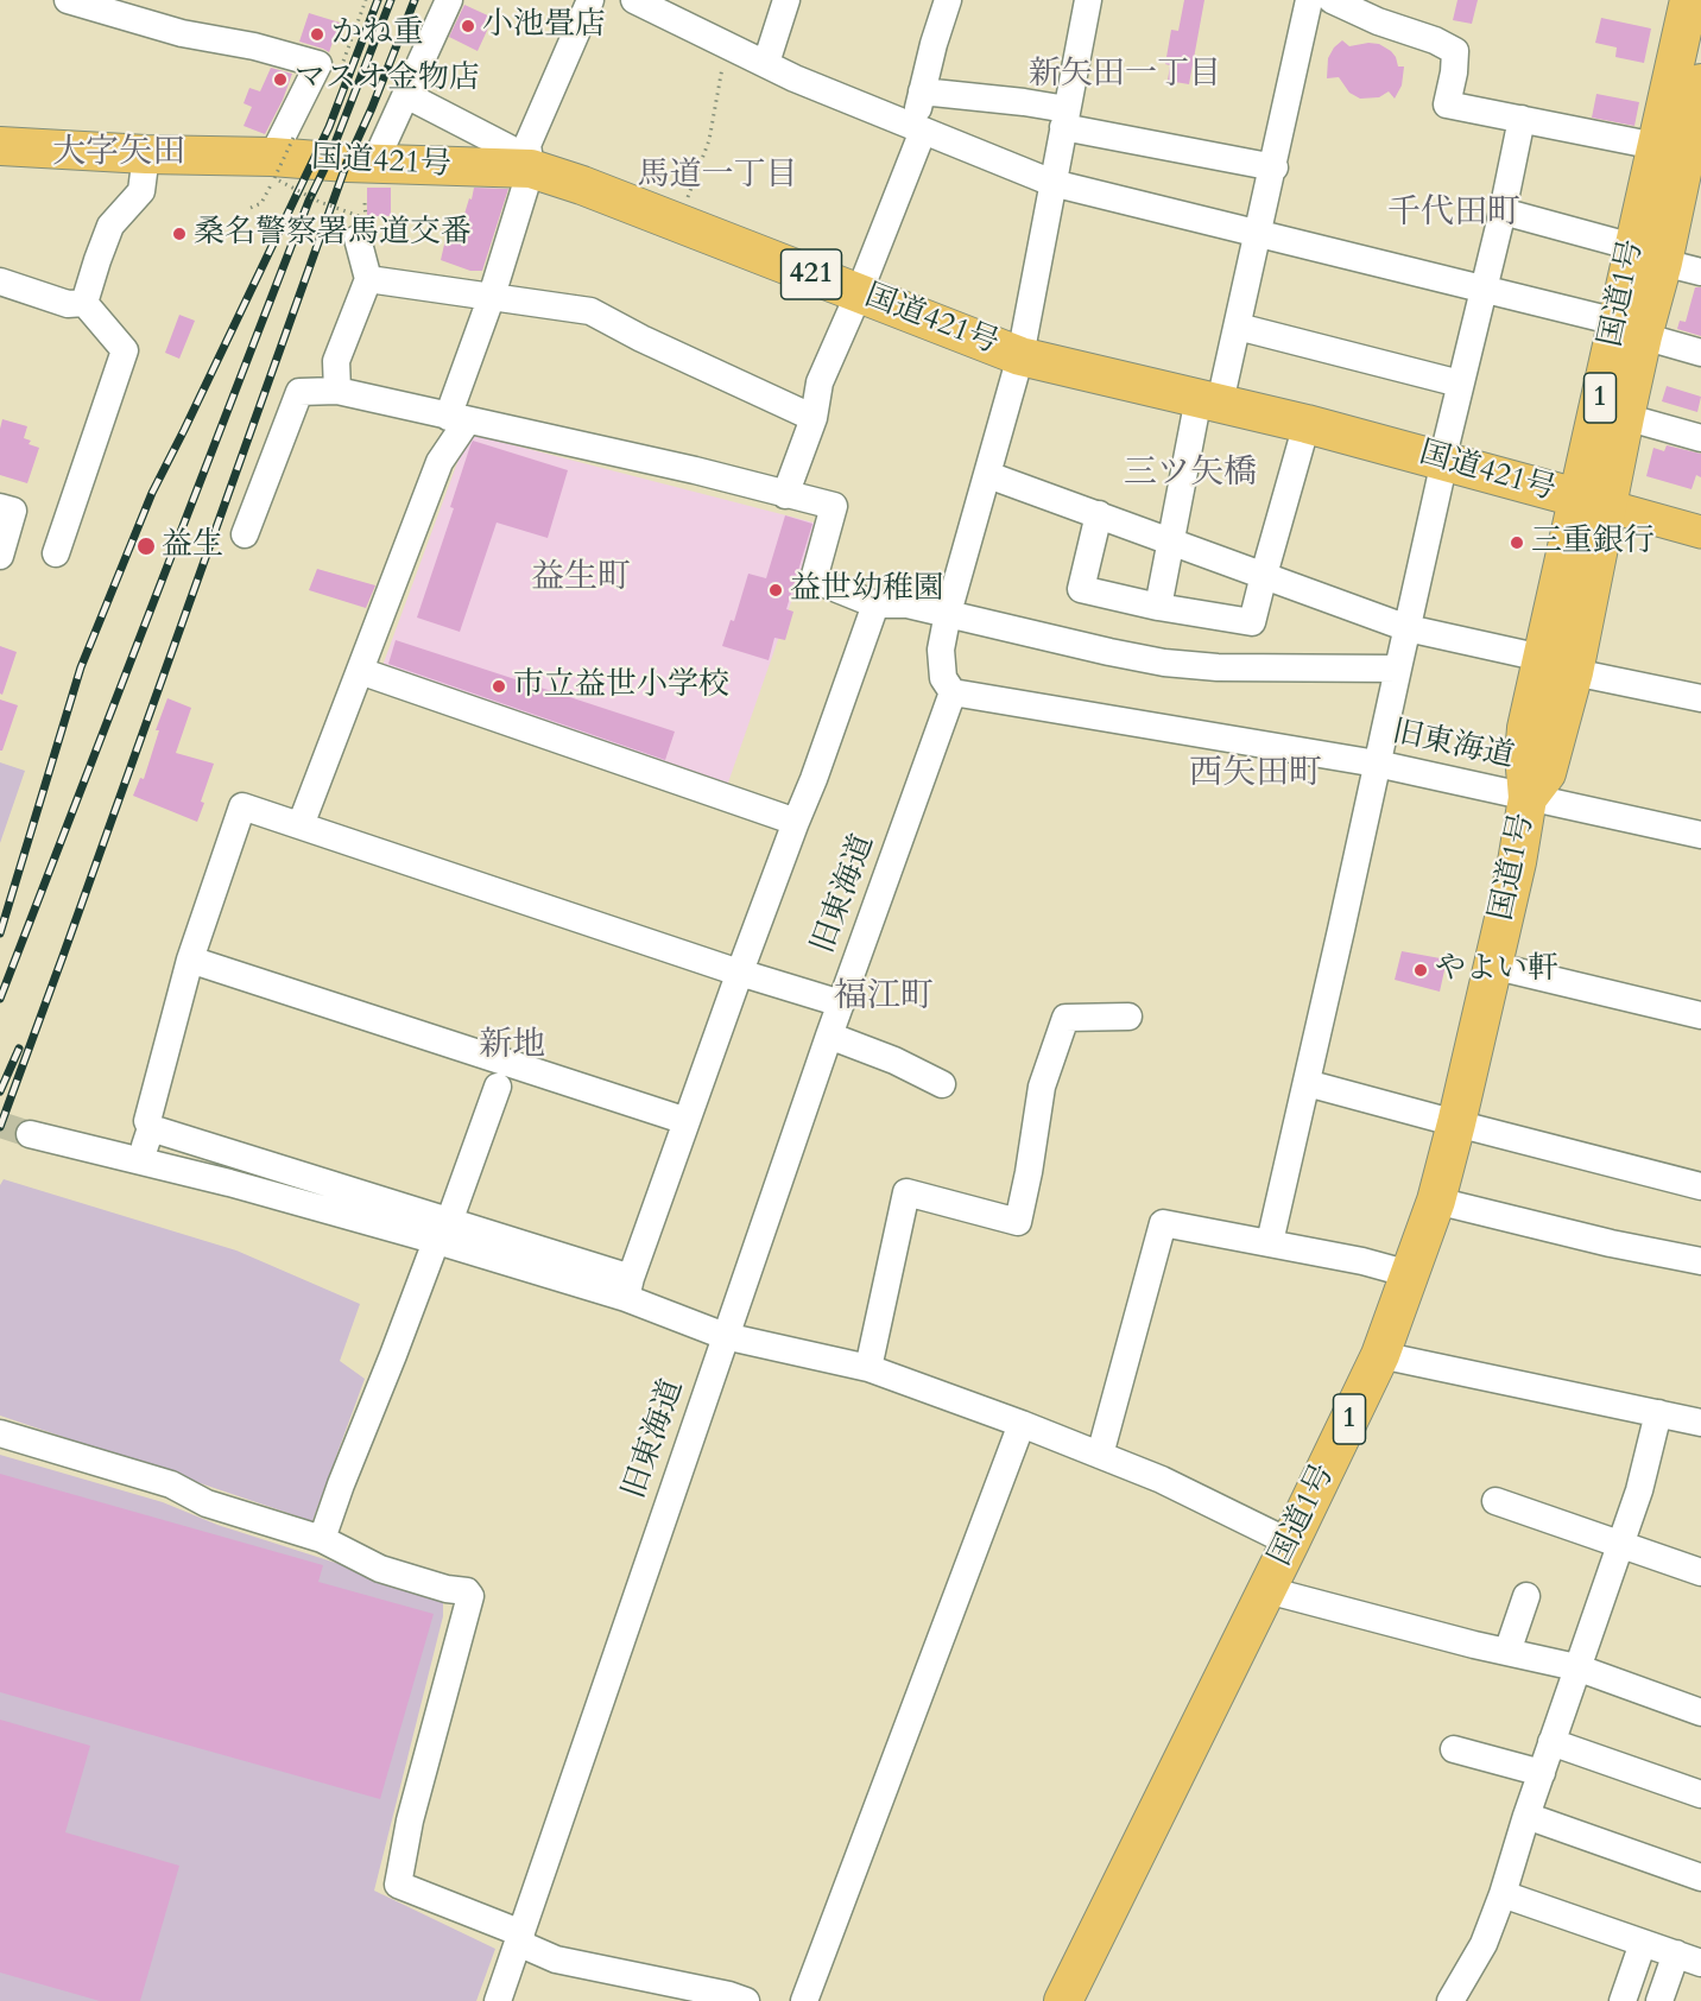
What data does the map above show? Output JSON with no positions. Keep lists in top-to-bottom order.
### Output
{
  "streets": {
    "highway": [
      "国道421号",
      "421",
      "国道1号",
      "1"
    ],
    "street": ["旧東海道"]
  },
  "crossings": [
    ["国道421号", "国道1号"],
    ["国道1号", "旧東海道"]
  ],
  "districts": [
    "新矢田一丁目",
    "大字矢田",
    "馬道一丁目",
    "千代田町",
    "三ツ矢橋",
    "益生町",
    "西矢田町",
    "福江町",
    "新地"
  ],
  "places": [
    "小池畳店",
    "かね重",
    "マスオ金物店",
    "桑名警察署馬道交番",
    "三重銀行",
    "益生",
    "益世幼稚園",
    "市立益世小学校",
    "やよい軒"
  ]
}
